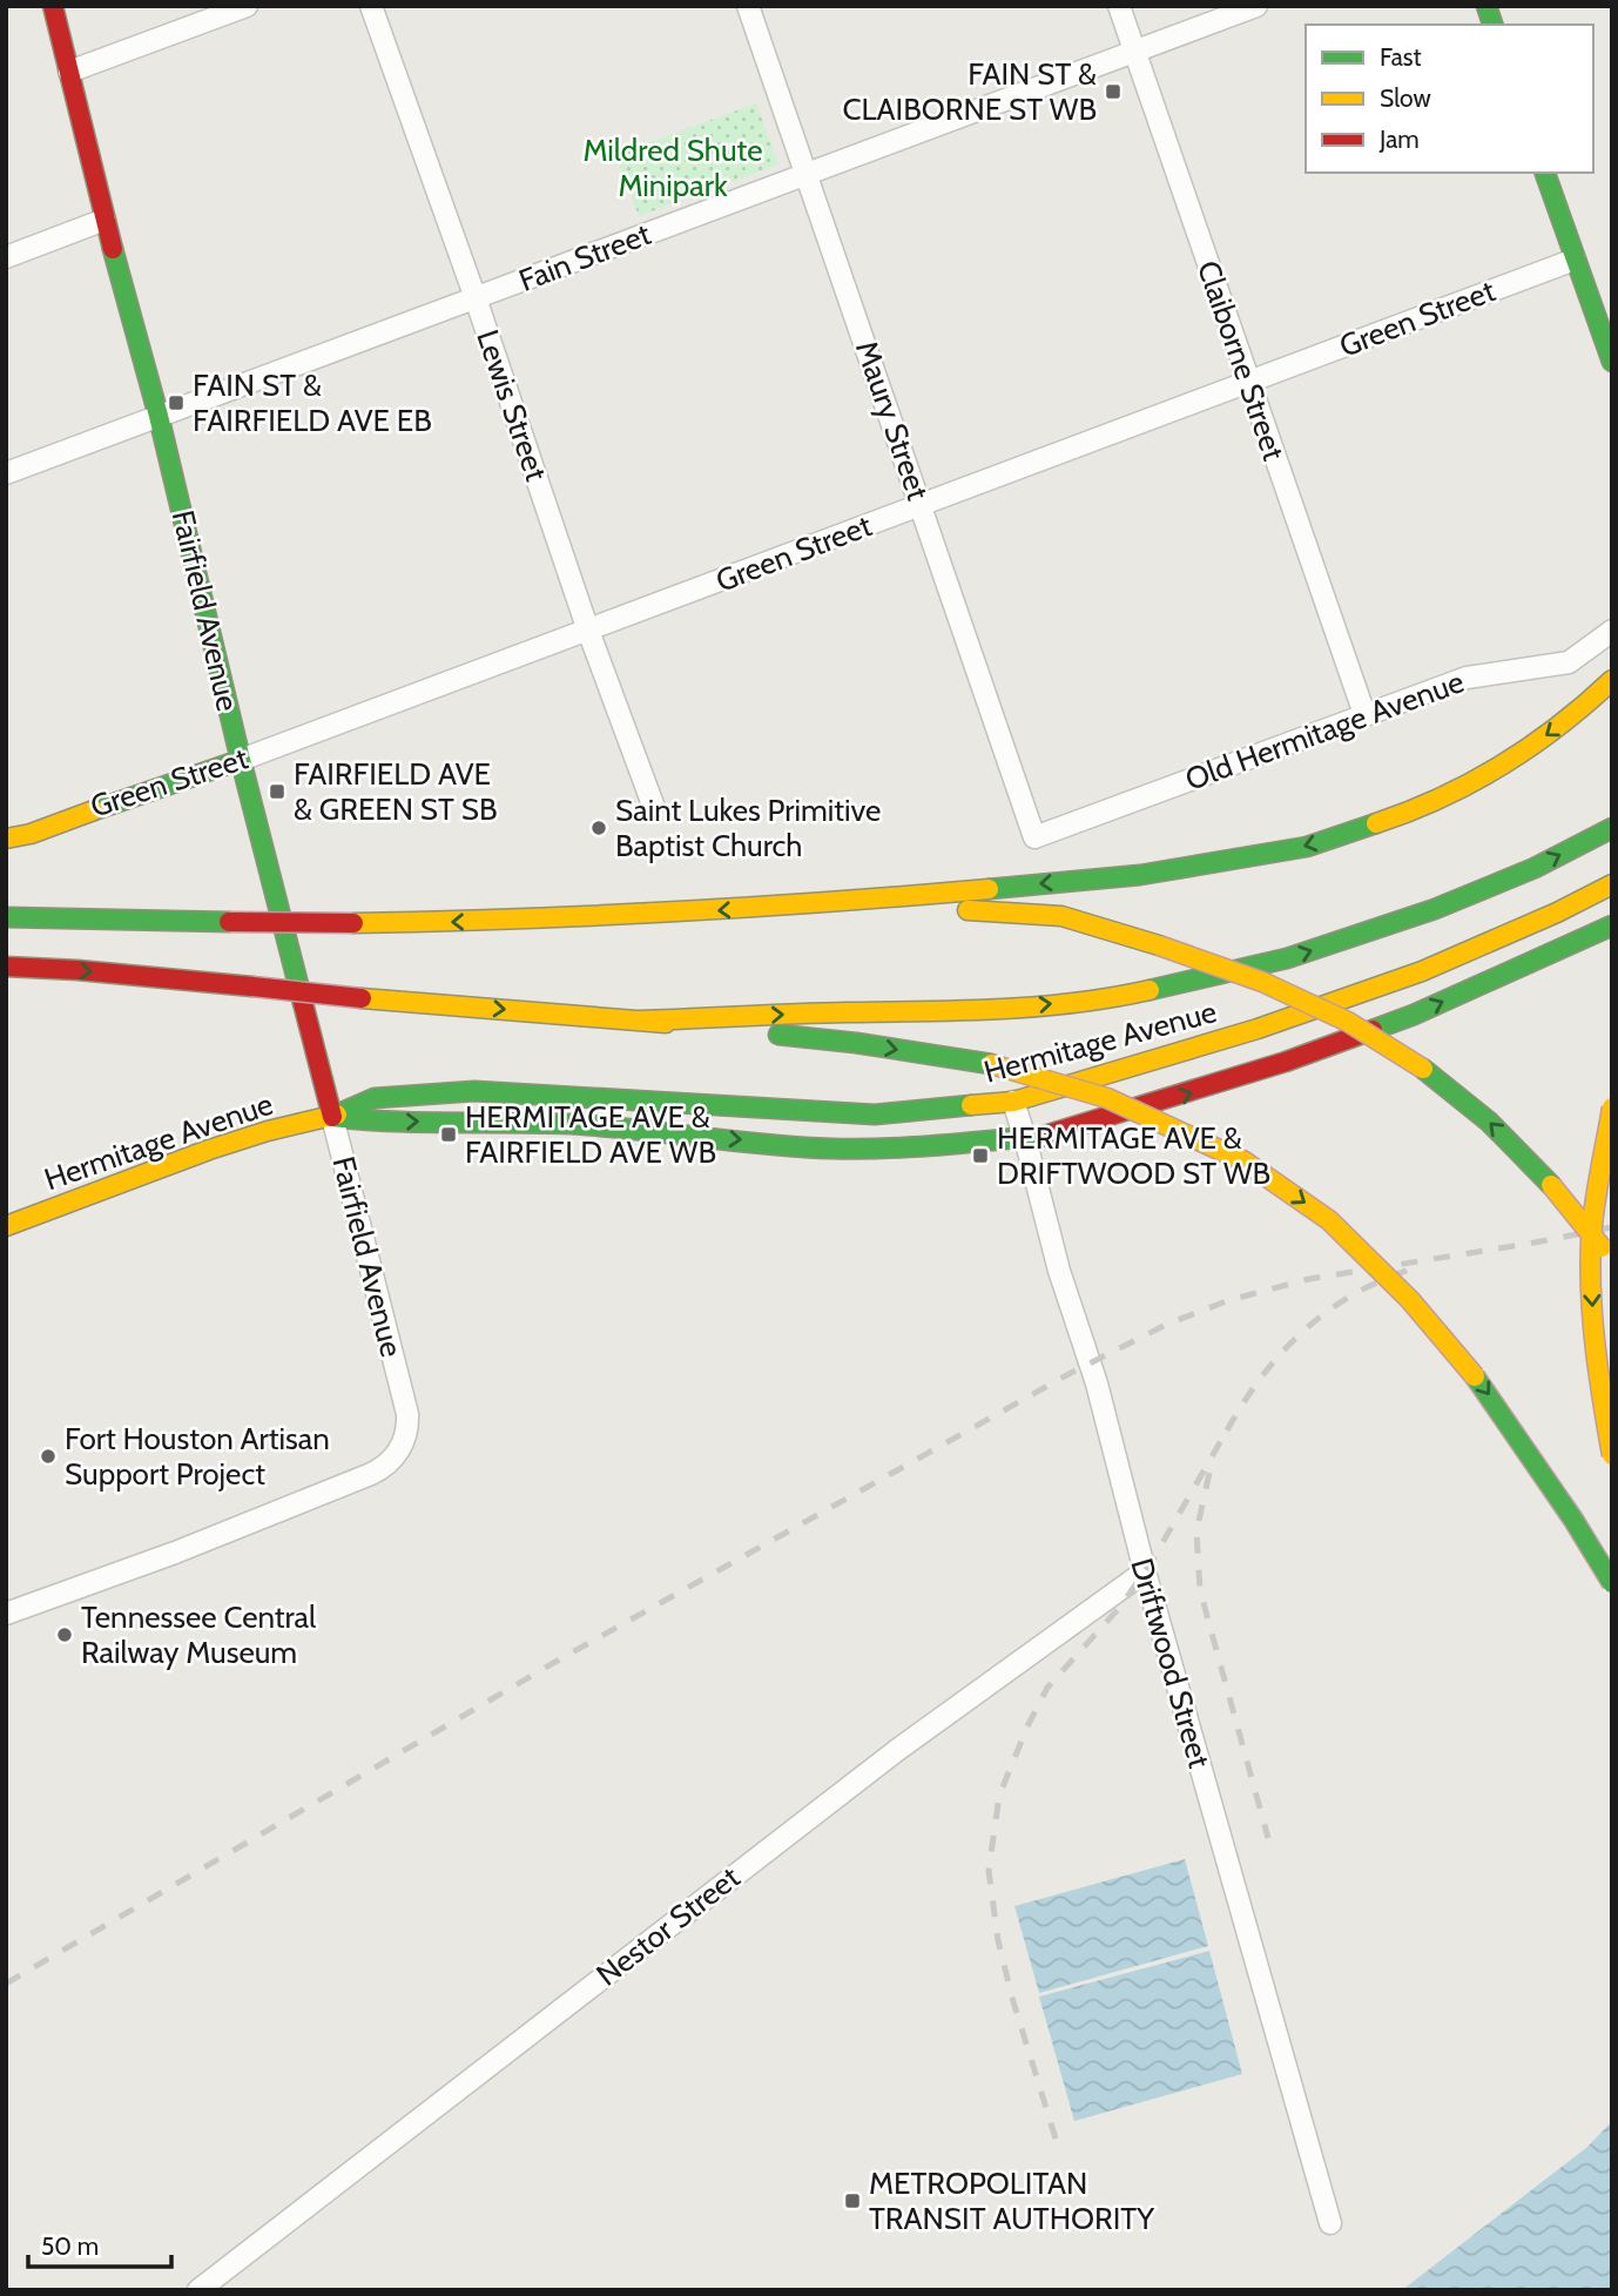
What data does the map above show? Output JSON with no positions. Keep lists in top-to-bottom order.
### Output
{
  "streets": {
    "main road": ["Green Street", "Fairfield Avenue", "Hermitage Avenue"],
    "street": [
      "Fain Street",
      "Claiborne Street",
      "Lewis Street",
      "Maury Street",
      "Old Hermitage Avenue",
      "Driftwood Street",
      "Nestor Street"
    ]
  },
  "crossings": [
    ["Fain Street", "Claiborne Street"],
    ["Fain Street", "Lewis Street"],
    ["Fain Street", "Maury Street"],
    ["Fain Street", "Fairfield Avenue"],
    ["Green Street", "Claiborne Street"],
    ["Green Street", "Lewis Street"],
    ["Green Street", "Maury Street"],
    ["Green Street", "Fairfield Avenue"],
    ["Claiborne Street", "Old Hermitage Avenue"],
    ["Maury Street", "Old Hermitage Avenue"],
    ["Fairfield Avenue", "Hermitage Avenue"],
    ["Hermitage Avenue", "Driftwood Street"],
    ["Driftwood Street", "Nestor Street"]
  ],
  "parks": ["Mildred Shute Minipark"],
  "places": {
    "transit": [
      "FAIN ST & CLAIBORNE ST WB",
      "FAIN ST & FAIRFIELD AVE EB",
      "FAIRFIELD AVE & GREEN ST SB",
      "HERMITAGE AVE & FAIRFIELD AVE WB",
      "HERMITAGE AVE & DRIFTWOOD ST WB",
      "METROPOLITAN TRANSIT AUTHORITY"
    ],
    "other": ["Saint Lukes Primitive Baptist Church", "Fort Houston Artisan Support Project", "Tennessee Central Railway Museum"]
  },
  "legend": ["Fast", "Slow", "Jam"],
  "scale_bar": "50 m"
}
